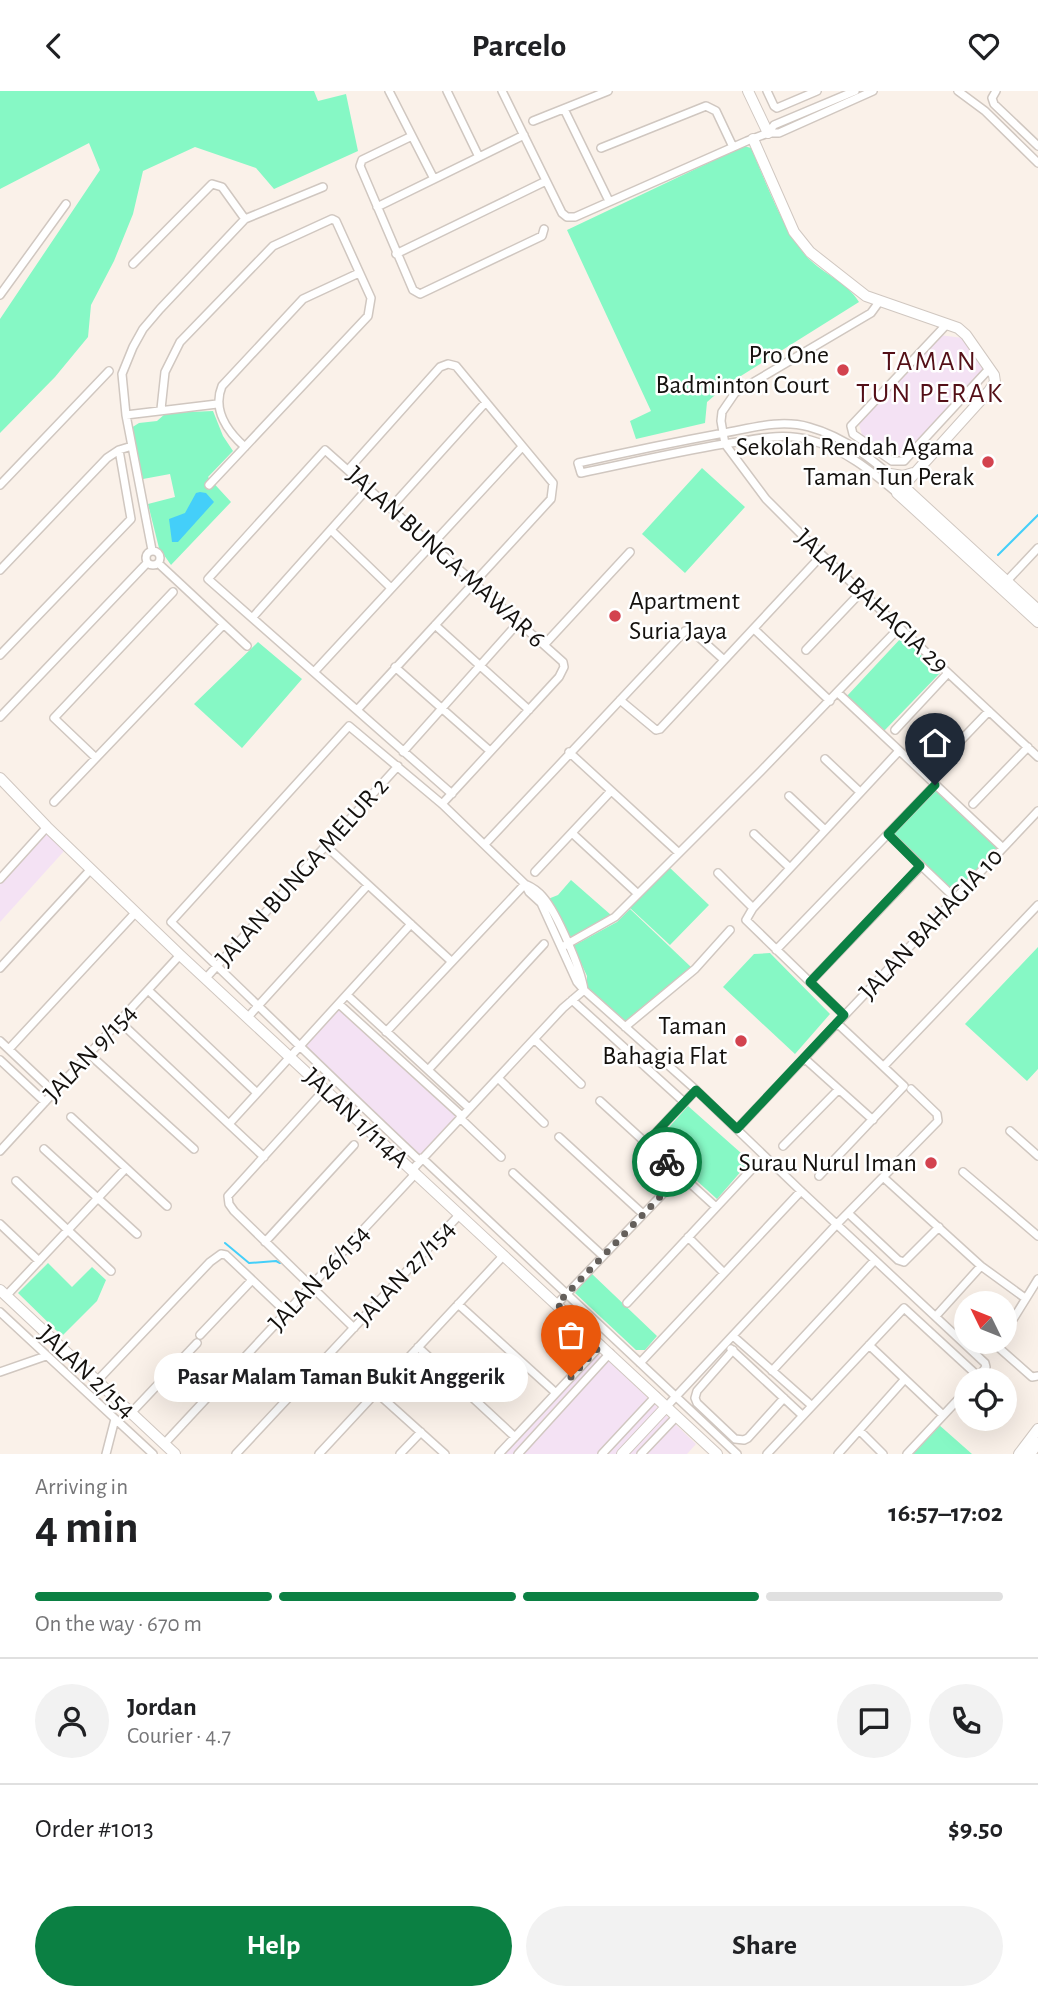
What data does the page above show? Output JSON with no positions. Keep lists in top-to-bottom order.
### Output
{
  "streets": {
    "street": [
      "JALAN BUNGA MAWAR 6",
      "JALAN BAHAGIA 29",
      "JALAN BUNGA MELUR 2",
      "JALAN BAHAGIA 10",
      "JALAN 9/154",
      "JALAN 1/114A",
      "JALAN 27/154",
      "JALAN 26/154",
      "JALAN 2/154"
    ]
  },
  "crossings": [
    ["JALAN BUNGA MELUR 2", "JALAN 1/114A"],
    ["JALAN 9/154", "JALAN 1/114A"],
    ["JALAN 1/114A", "JALAN 27/154"],
    ["JALAN 1/114A", "JALAN 26/154"],
    ["JALAN 26/154", "JALAN 2/154"]
  ],
  "districts": ["TAMAN TUN PERAK"],
  "places": [
    "Pro One Badminton Court",
    "Sekolah Rendah Agama Taman Tun Perak",
    "Apartment Suria Jaya",
    "Taman Bahagia Flat",
    "Surau Nurul Iman",
    "Pasar Malam Taman Bukit Anggerik"
  ],
  "north": "top left",
  "page": {
    "header": "Parcelo",
    "bubble": "Pasar Malam Taman Bukit Anggerik",
    "heading": ["4 min", "Arriving in", "16:57–17:02"],
    "panel": [
      "Jordan",
      "Courier · 4.7",
      "Order #1013",
      "$9.50"
    ],
    "bar": "On the way · 670 m",
    "buttons": ["Help", "Share"]
  }
}
